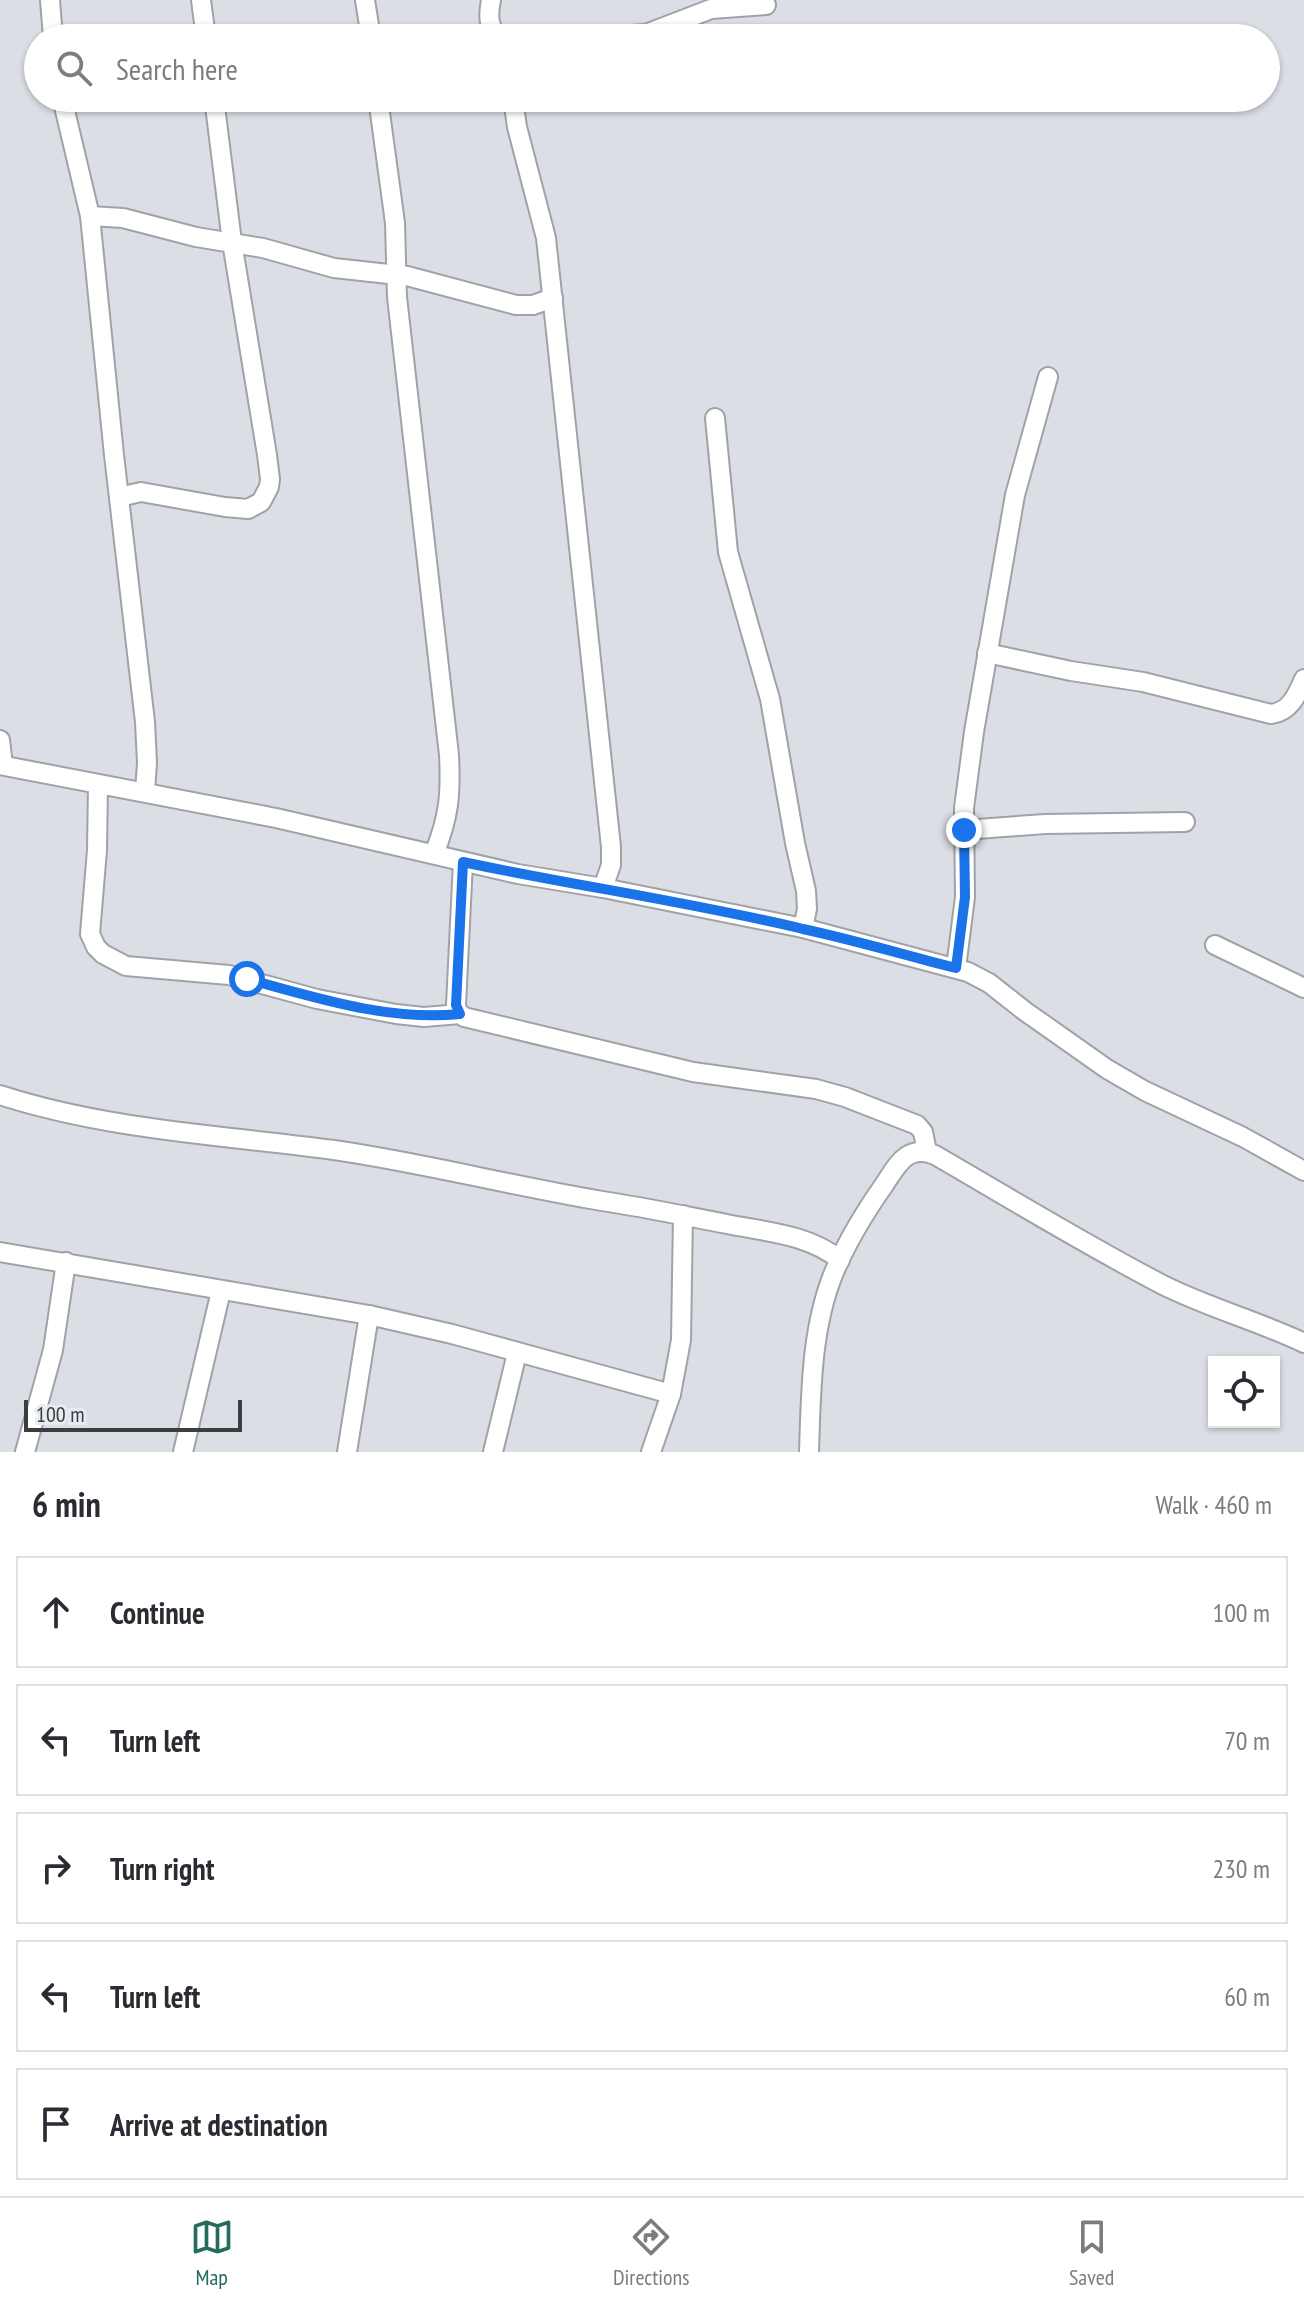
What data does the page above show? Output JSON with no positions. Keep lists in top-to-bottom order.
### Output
{
  "scale_bar": "100 m",
  "page": {
    "search": "Search here",
    "scale": "100 m",
    "heading": ["6 min", "Walk · 460 m"],
    "list": [
      ["Continue", "100 m"],
      ["Turn left", "70 m"],
      ["Turn right", "230 m"],
      ["Turn left", "60 m"],
      "Arrive at destination"
    ],
    "nav": ["Map", "Directions", "Saved"]
  }
}
